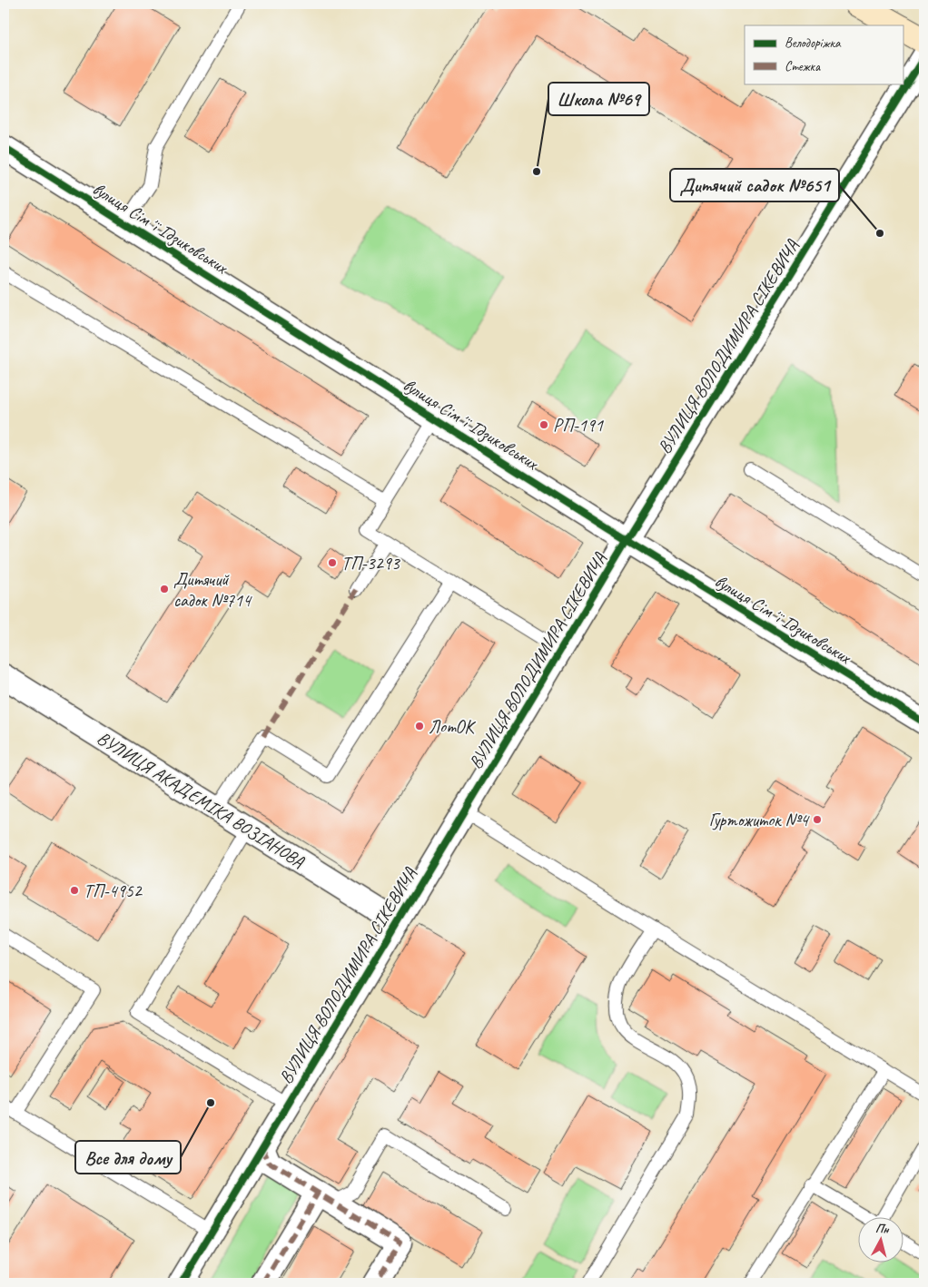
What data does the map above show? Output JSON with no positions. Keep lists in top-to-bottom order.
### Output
{
  "streets": {
    "street": ["вулиця Сімʼї Ідзиковських", "ВУЛИЦЯ ВОЛОДИМИРА СІКЕВИЧА", "ВУЛИЦЯ АКАДЕМІКА ВОЗІАНОВА"]
  },
  "crossings": [
    ["вулиця Сімʼї Ідзиковських", "ВУЛИЦЯ ВОЛОДИМИРА СІКЕВИЧА"],
    ["ВУЛИЦЯ ВОЛОДИМИРА СІКЕВИЧА", "ВУЛИЦЯ АКАДЕМІКА ВОЗІАНОВА"]
  ],
  "places": [
    "Школа №69",
    "Дитячий садок №651",
    "РП-191",
    "ТП-3293",
    "Дитячий садок №714",
    "ЛотОК",
    "Гуртожиток №4",
    "ТП-4952",
    "Все для дому"
  ],
  "legend": ["Велодоріжка", "Стежка"],
  "north": "top"
}
